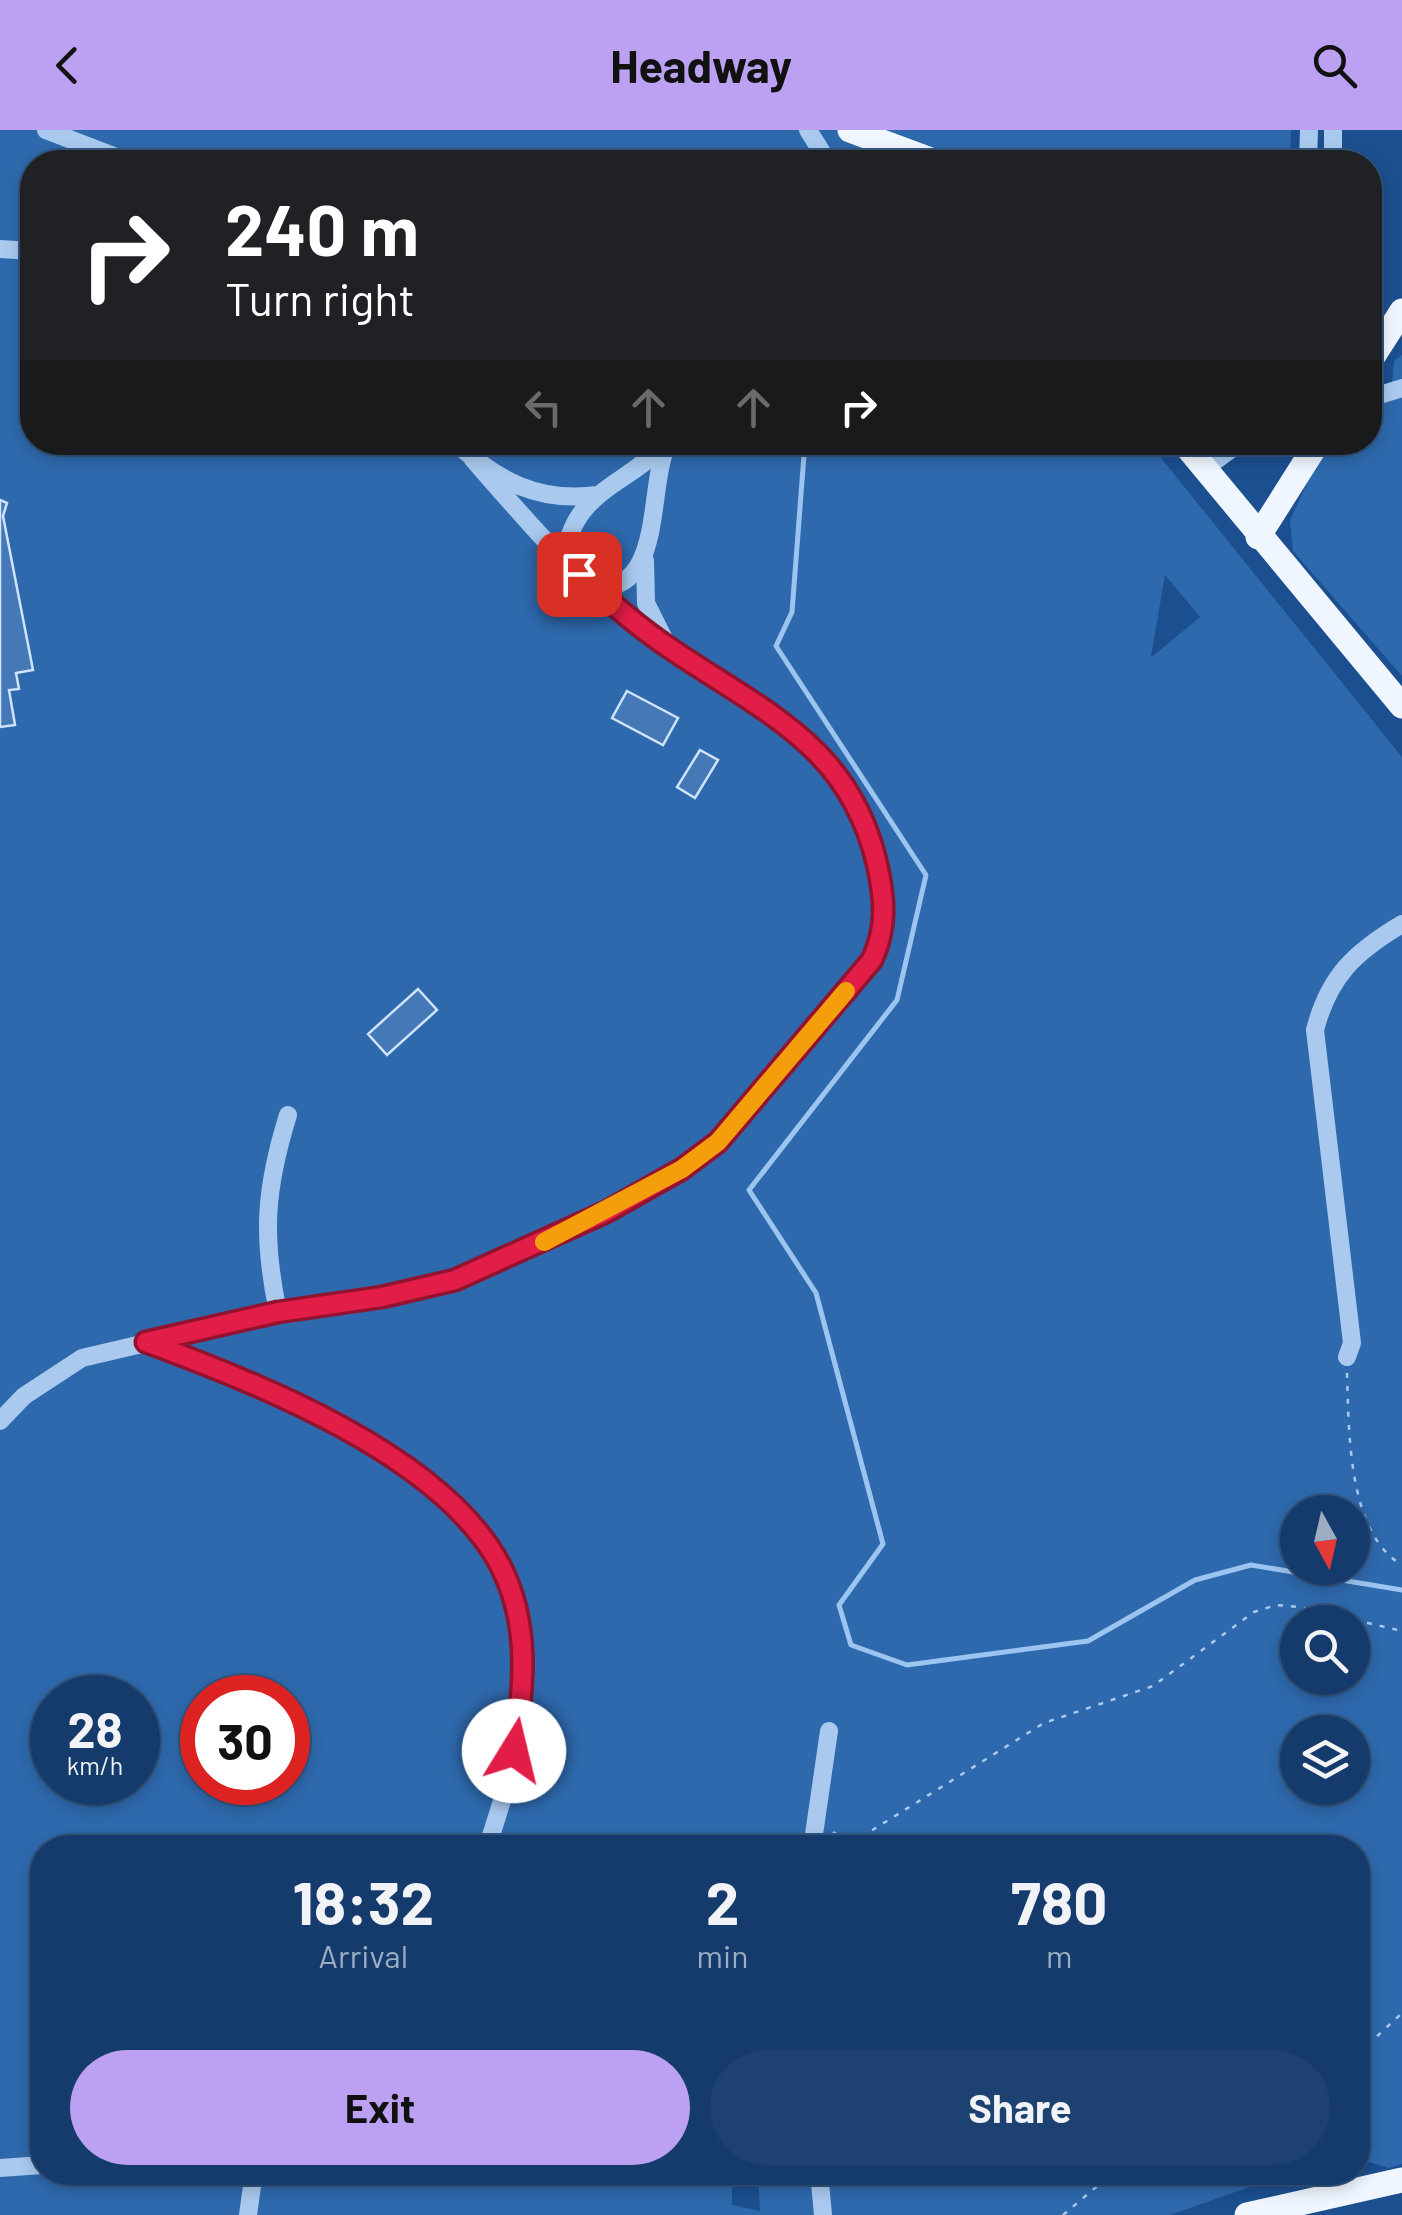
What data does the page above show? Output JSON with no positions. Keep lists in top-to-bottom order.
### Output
{
  "north": "bottom",
  "page": {
    "header": "Headway",
    "turn": ["240 m", "Turn right"],
    "speed": "28 km/h",
    "limit": "30",
    "eta": [
      "18:32",
      "Arrival",
      "2",
      "min",
      "780",
      "m"
    ],
    "buttons": ["Exit", "Share"]
  }
}
